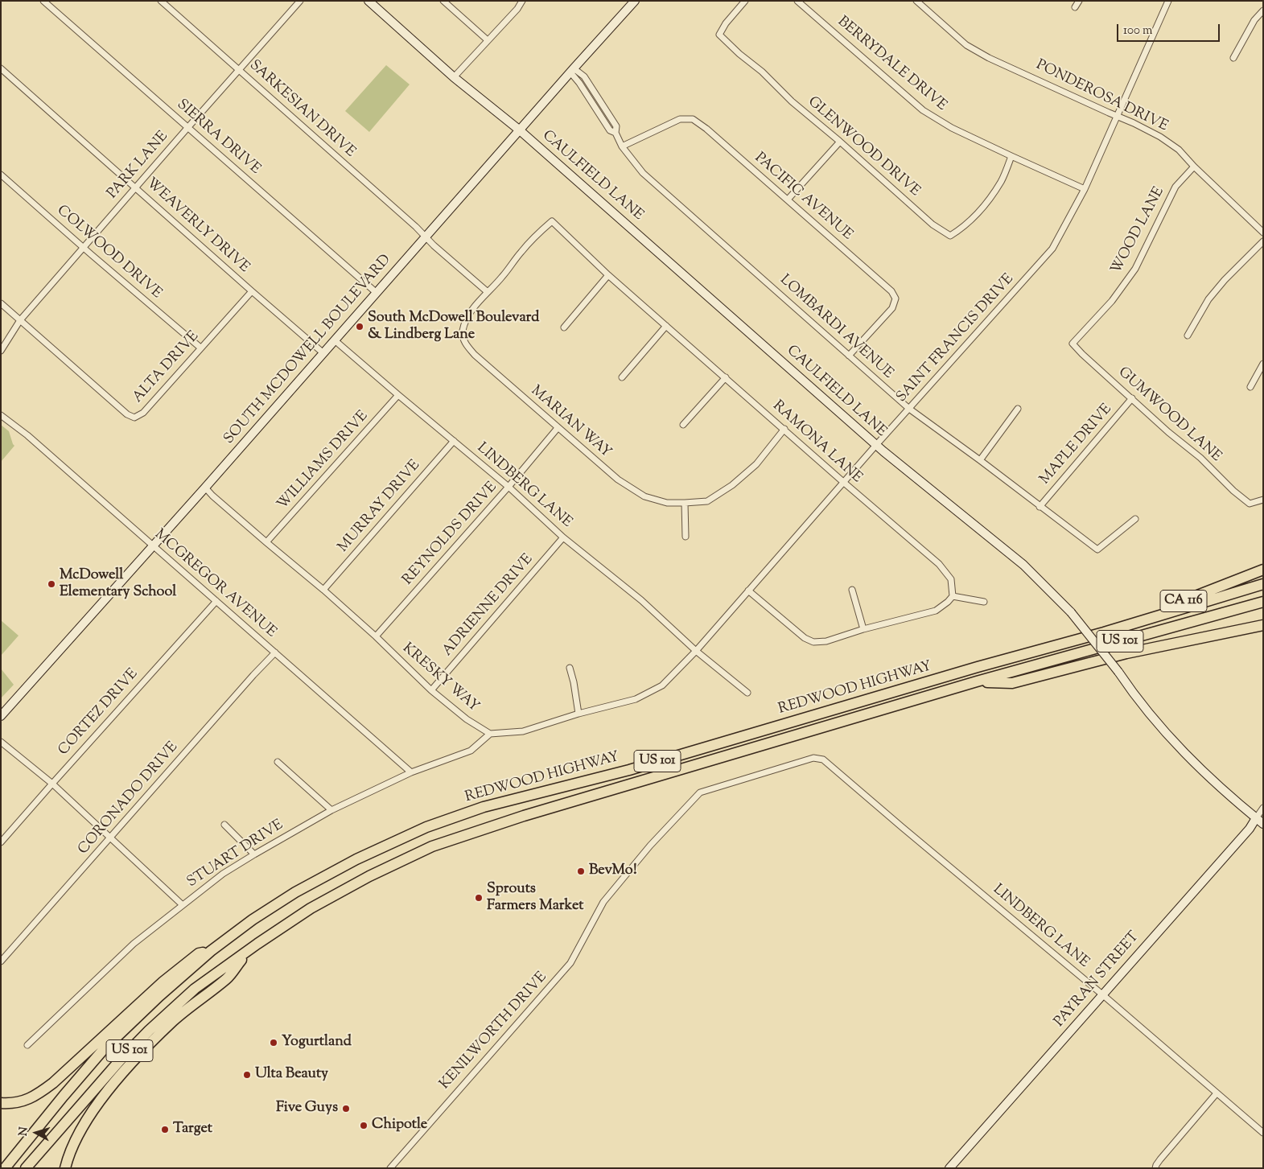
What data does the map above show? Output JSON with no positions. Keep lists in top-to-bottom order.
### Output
{
  "streets": {
    "highway": ["CA 116", "US 101", "REDWOOD HIGHWAY"],
    "main road": ["CAULFIELD LANE", "SOUTH MCDOWELL BOULEVARD", "PAYRAN STREET"],
    "street": [
      "BERRYDALE DRIVE",
      "PONDEROSA DRIVE",
      "SARKESIAN DRIVE",
      "SIERRA DRIVE",
      "GLENWOOD DRIVE",
      "PARK LANE",
      "PACIFIC AVENUE",
      "WEAVERLY DRIVE",
      "WOOD LANE",
      "COLWOOD DRIVE",
      "LOMBARDI AVENUE",
      "SAINT FRANCIS DRIVE",
      "ALTA DRIVE",
      "GUMWOOD LANE",
      "MARIAN WAY",
      "RAMONA LANE",
      "MAPLE DRIVE",
      "WILLIAMS DRIVE",
      "LINDBERG LANE",
      "MURRAY DRIVE",
      "REYNOLDS DRIVE",
      "MCGREGOR AVENUE",
      "ADRIENNE DRIVE",
      "KRESKY WAY",
      "CORTEZ DRIVE",
      "CORONADO DRIVE",
      "STUART DRIVE",
      "KENILWORTH DRIVE"
    ]
  },
  "crossings": [
    ["BERRYDALE DRIVE", "GLENWOOD DRIVE"],
    ["BERRYDALE DRIVE", "SAINT FRANCIS DRIVE"],
    ["PONDEROSA DRIVE", "WOOD LANE"],
    ["PONDEROSA DRIVE", "SAINT FRANCIS DRIVE"],
    ["SARKESIAN DRIVE", "PARK LANE"],
    ["SARKESIAN DRIVE", "SOUTH MCDOWELL BOULEVARD"],
    ["SIERRA DRIVE", "PARK LANE"],
    ["SIERRA DRIVE", "SOUTH MCDOWELL BOULEVARD"],
    ["PARK LANE", "WEAVERLY DRIVE"],
    ["PARK LANE", "COLWOOD DRIVE"],
    ["PARK LANE", "ALTA DRIVE"],
    ["CAULFIELD LANE", "SAINT FRANCIS DRIVE"],
    ["CAULFIELD LANE", "SOUTH MCDOWELL BOULEVARD"],
    ["CAULFIELD LANE", "PAYRAN STREET"],
    ["PACIFIC AVENUE", "LOMBARDI AVENUE"],
    ["WEAVERLY DRIVE", "SOUTH MCDOWELL BOULEVARD"],
    ["WEAVERLY DRIVE", "ALTA DRIVE"],
    ["WOOD LANE", "GUMWOOD LANE"],
    ["COLWOOD DRIVE", "ALTA DRIVE"],
    ["LOMBARDI AVENUE", "SAINT FRANCIS DRIVE"],
    ["LOMBARDI AVENUE", "SOUTH MCDOWELL BOULEVARD"],
    ["LOMBARDI AVENUE", "MAPLE DRIVE"],
    ["SAINT FRANCIS DRIVE", "RAMONA LANE"],
    ["SAINT FRANCIS DRIVE", "LINDBERG LANE"],
    ["SOUTH MCDOWELL BOULEVARD", "LINDBERG LANE"],
    ["SOUTH MCDOWELL BOULEVARD", "MCGREGOR AVENUE"],
    ["SOUTH MCDOWELL BOULEVARD", "KRESKY WAY"],
    ["GUMWOOD LANE", "MAPLE DRIVE"],
    ["MARIAN WAY", "RAMONA LANE"],
    ["MARIAN WAY", "REYNOLDS DRIVE"],
    ["WILLIAMS DRIVE", "LINDBERG LANE"],
    ["WILLIAMS DRIVE", "KRESKY WAY"],
    ["LINDBERG LANE", "MURRAY DRIVE"],
    ["LINDBERG LANE", "REYNOLDS DRIVE"],
    ["LINDBERG LANE", "ADRIENNE DRIVE"],
    ["LINDBERG LANE", "PAYRAN STREET"],
    ["LINDBERG LANE", "KENILWORTH DRIVE"],
    ["MURRAY DRIVE", "KRESKY WAY"],
    ["REYNOLDS DRIVE", "KRESKY WAY"],
    ["MCGREGOR AVENUE", "CORTEZ DRIVE"],
    ["MCGREGOR AVENUE", "CORONADO DRIVE"],
    ["MCGREGOR AVENUE", "STUART DRIVE"],
    ["CA 116", "REDWOOD HIGHWAY"],
    ["ADRIENNE DRIVE", "KRESKY WAY"],
    ["KRESKY WAY", "STUART DRIVE"]
  ],
  "places": [
    "South McDowell Boulevard & Lindberg Lane",
    "McDowell Elementary School",
    "BevMo!",
    "Sprouts Farmers Market",
    "Yogurtland",
    "Ulta Beauty",
    "Five Guys",
    "Chipotle",
    "Target"
  ],
  "scale_bar": "100 m",
  "north": "left"
}
